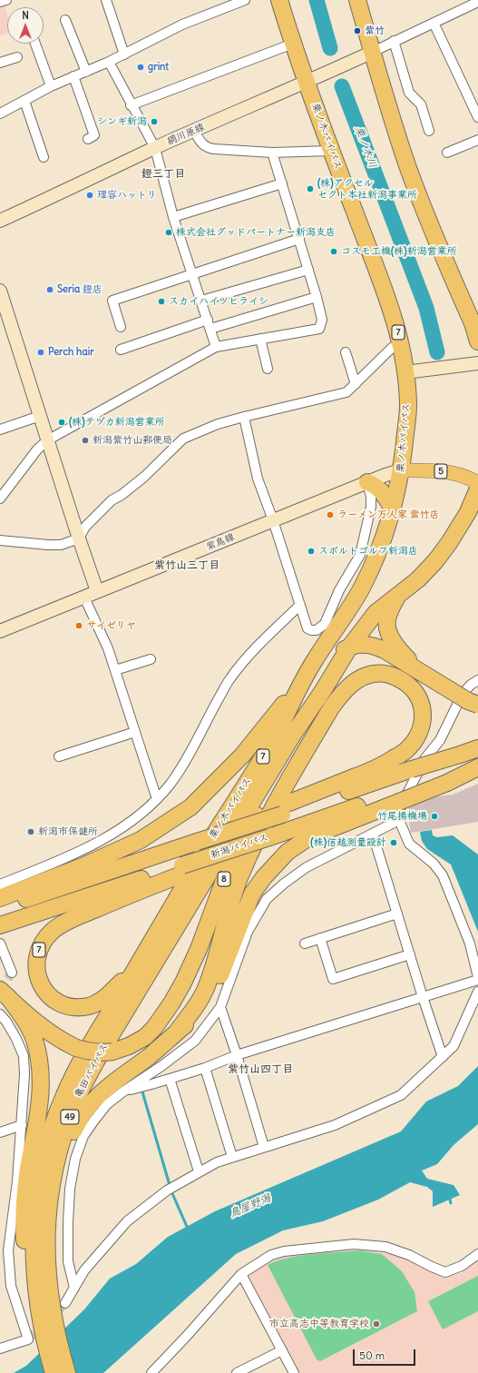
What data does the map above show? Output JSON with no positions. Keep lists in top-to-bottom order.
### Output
{
  "streets": {
    "highway": [
      "栗ノ木バイパス",
      "7",
      "新潟バイパス",
      "8",
      "亀田バイパス",
      "49"
    ],
    "main road": ["5"],
    "street": ["網川原線", "紫鳥線"]
  },
  "crossings": [
    ["網川原線", "栗ノ木バイパス"],
    ["栗ノ木バイパス", "7"],
    ["栗ノ木バイパス", "5"],
    ["栗ノ木バイパス", "紫鳥線"],
    ["栗ノ木バイパス", "新潟バイパス"],
    ["栗ノ木バイパス", "8"],
    ["栗ノ木バイパス", "亀田バイパス"],
    ["7", "新潟バイパス"],
    ["7", "亀田バイパス"],
    ["5", "紫鳥線"],
    ["新潟バイパス", "亀田バイパス"]
  ],
  "districts": ["鐙三丁目", "紫竹山三丁目", "紫竹山四丁目"],
  "water": ["栗ノ木川", "鳥屋野潟"],
  "places": [
    "紫竹",
    "grint",
    "シンギ新潟",
    "(株)アクセル セクト本社新潟事業所",
    "理容ハットリ",
    "株式会社グッドパートナー新潟支店",
    "コスモ工機(株)新潟営業所",
    "Seria 鐙店",
    "スカイハイツヒライシ",
    "Perch hair",
    "(株)テヅカ新潟営業所",
    "新潟紫竹山郵便局",
    "ラーメン万人家 紫竹店",
    "スポルトゴルフ新潟店",
    "サイゼリヤ",
    "竹尾揚機場",
    "新潟市保健所",
    "(株)信越測量設計",
    "市立高志中等教育学校"
  ],
  "scale_bar": "50 m",
  "north": "top"
}
